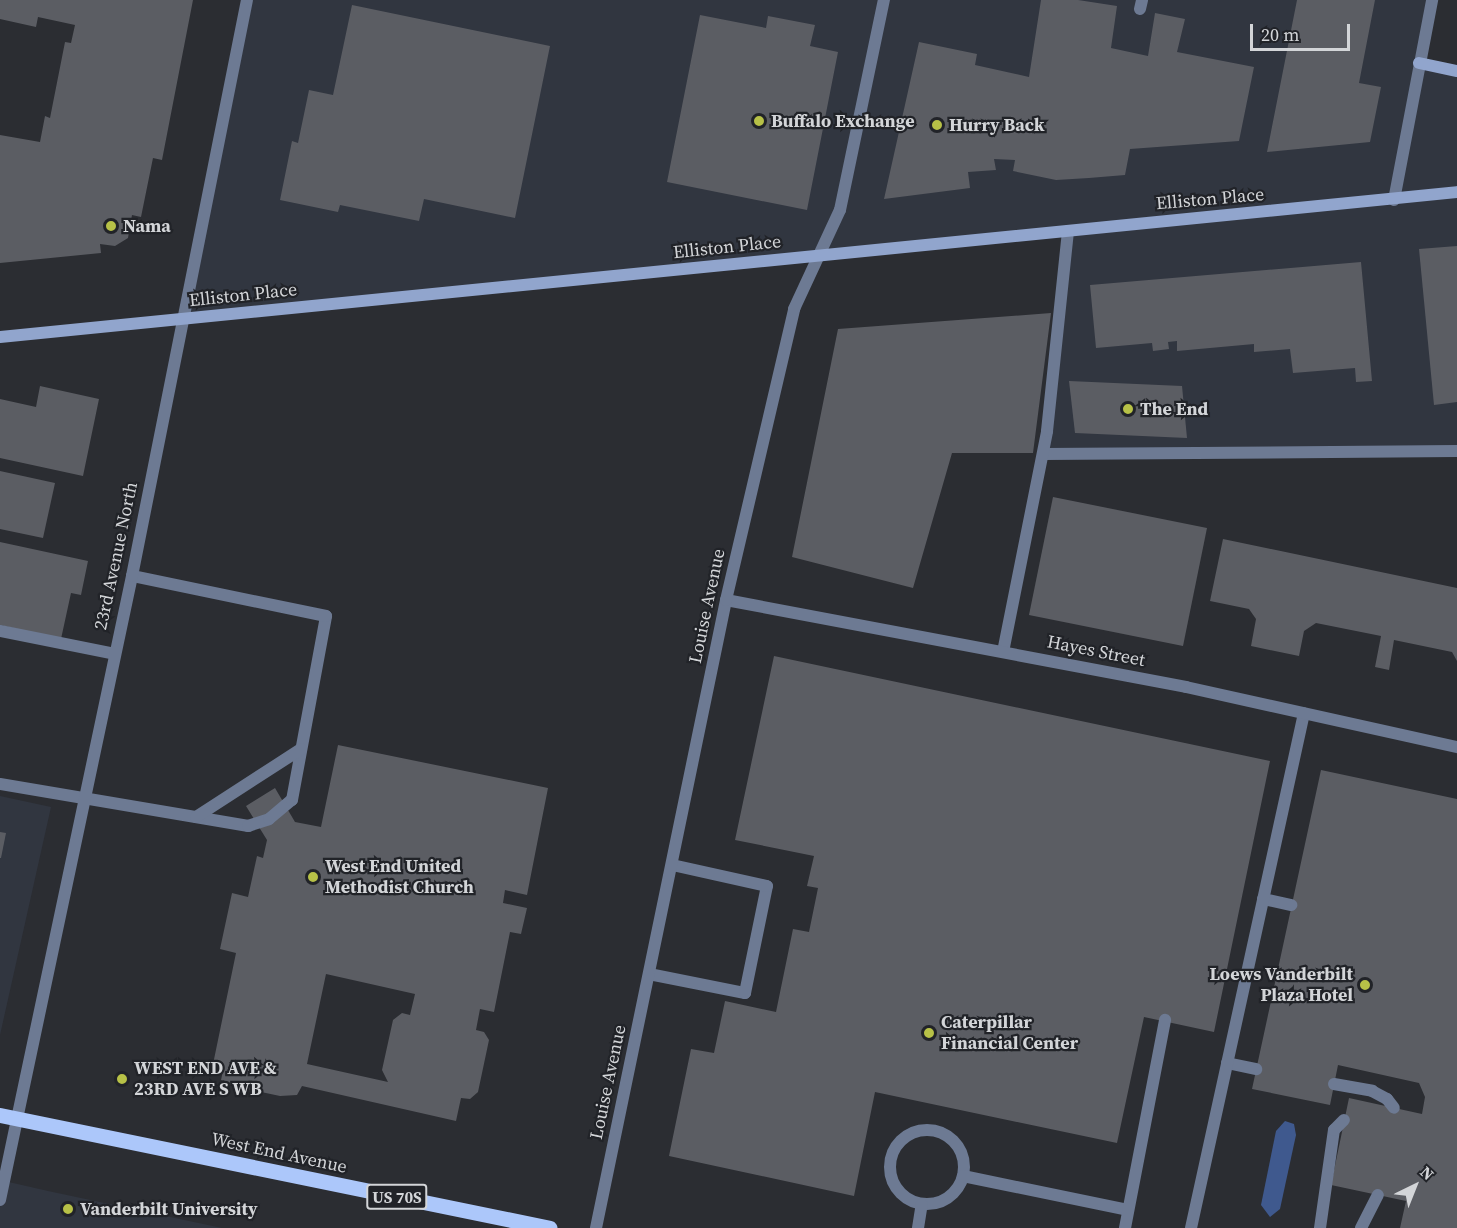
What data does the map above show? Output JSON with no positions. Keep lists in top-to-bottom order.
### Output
{
  "streets": {
    "main road": ["Elliston Place", "West End Avenue", "US 70S"],
    "street": ["23rd Avenue North", "Louise Avenue", "Hayes Street"]
  },
  "crossings": [
    ["Elliston Place", "23rd Avenue North"],
    ["Elliston Place", "Louise Avenue"],
    ["23rd Avenue North", "West End Avenue"],
    ["Louise Avenue", "Hayes Street"]
  ],
  "places": [
    "Buffalo Exchange",
    "Hurry Back",
    "Nama",
    "The End",
    "West End United Methodist Church",
    "Loews Vanderbilt Plaza Hotel",
    "Caterpillar Financial Center",
    "WEST END AVE & 23RD AVE S WB",
    "Vanderbilt University"
  ],
  "scale_bar": "20 m",
  "north": "top right"
}
